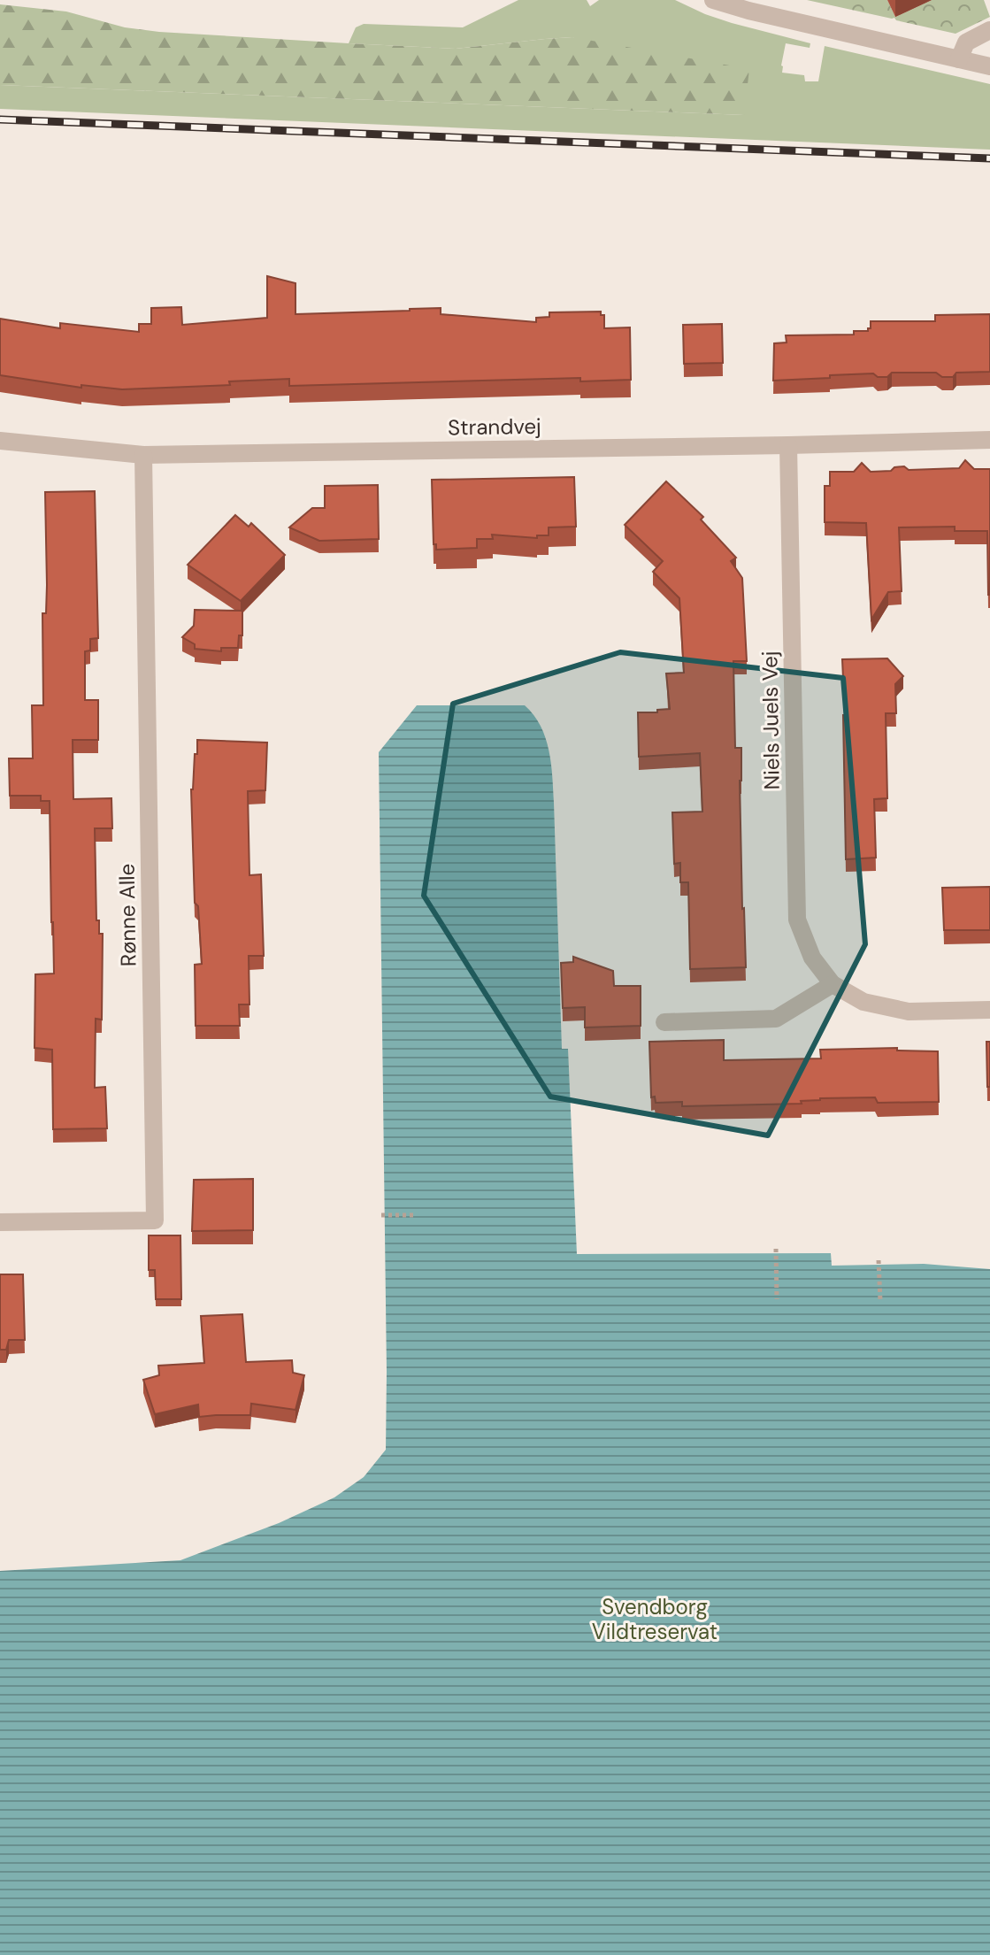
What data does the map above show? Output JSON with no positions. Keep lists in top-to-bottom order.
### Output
{
  "streets": {
    "street": ["Strandvej", "Niels Juels Vej", "Rønne Alle"]
  },
  "crossings": [
    ["Strandvej", "Niels Juels Vej"],
    ["Strandvej", "Rønne Alle"]
  ],
  "parks": ["Svendborg Vildtreservat"]
}
